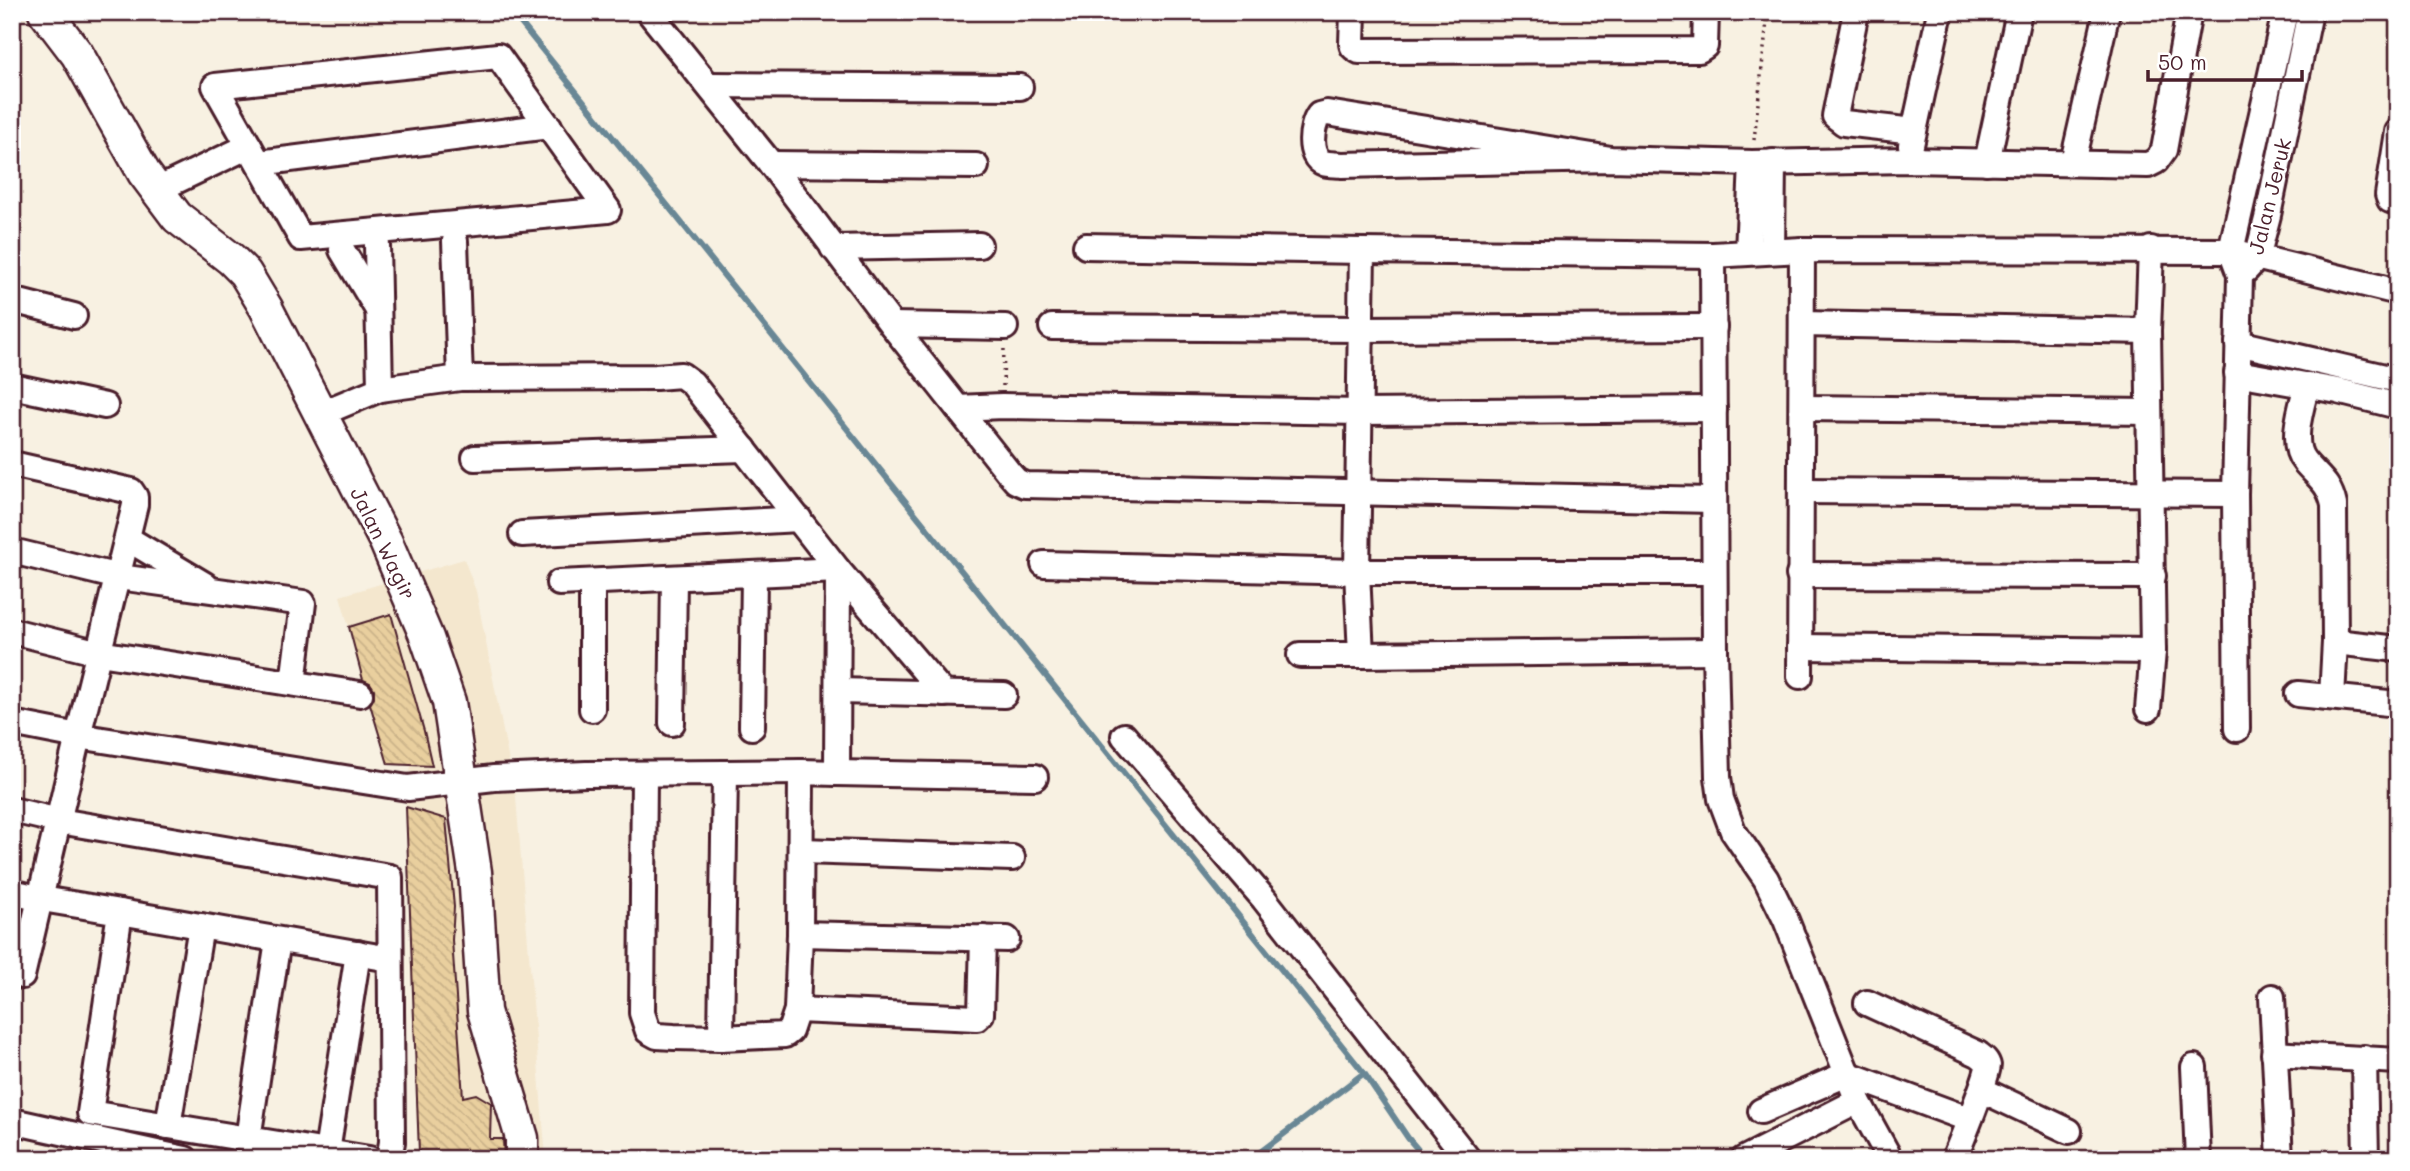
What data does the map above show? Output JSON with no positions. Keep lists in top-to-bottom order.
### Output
{
  "streets": {
    "street": ["Jalan Jeruk", "Jalan Wagir"]
  },
  "scale_bar": "50 m"
}
